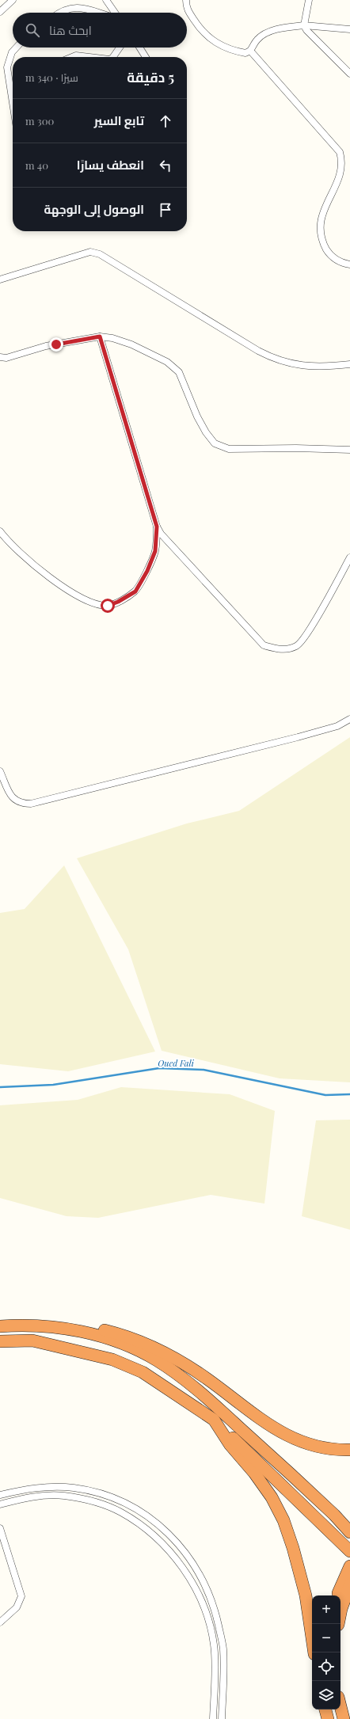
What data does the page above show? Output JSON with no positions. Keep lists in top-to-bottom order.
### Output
{
  "water": ["Oued Fali"],
  "page": {
    "search": "ابحث هنا",
    "heading": ["5 دقيقة", "سيرًا · 340 m"],
    "list": [
      ["تابع السير", "300 m"],
      ["انعطف يسارًا", "40 m"],
      "الوصول إلى الوجهة"
    ],
    "map_buttons": ["+", "−"]
  }
}
